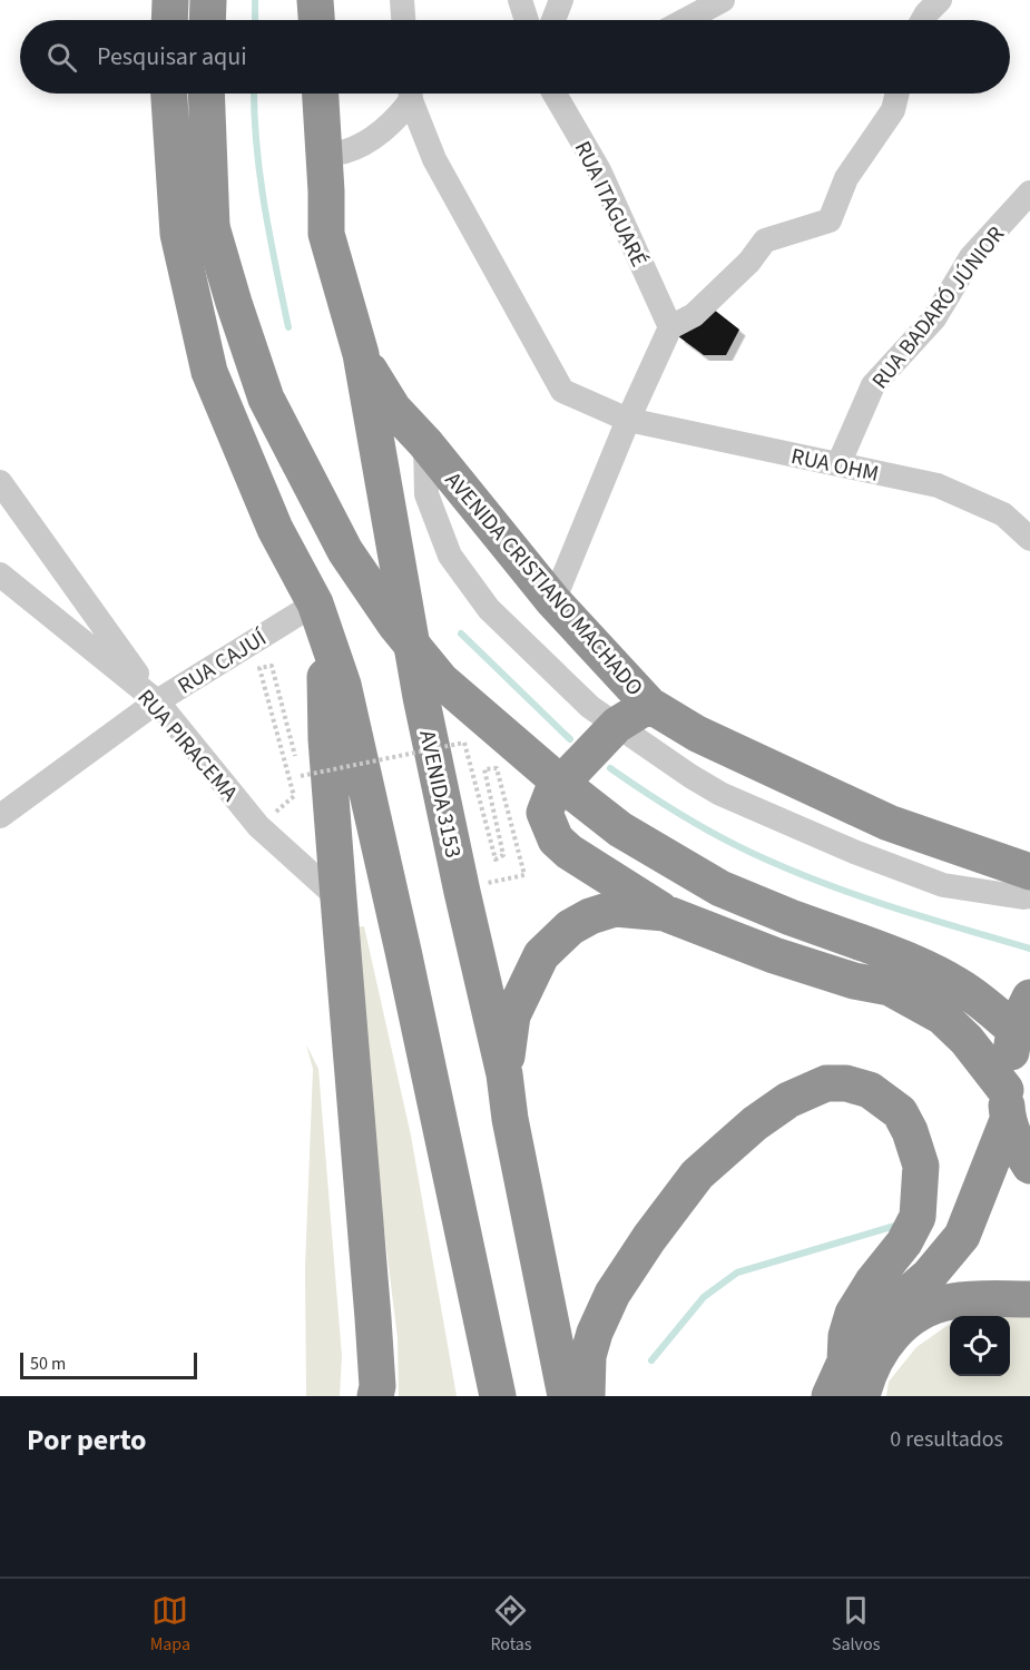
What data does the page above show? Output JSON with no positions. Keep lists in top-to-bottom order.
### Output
{
  "streets": {
    "highway": ["AVENIDA CRISTIANO MACHADO", "AVENIDA 3153"],
    "street": [
      "RUA ITAGUARÉ",
      "RUA BADARÓ JÚNIOR",
      "RUA OHM",
      "RUA CAJUÍ",
      "RUA PIRACEMA"
    ]
  },
  "crossings": [
    ["RUA BADARÓ JÚNIOR", "RUA OHM"],
    ["AVENIDA CRISTIANO MACHADO", "AVENIDA 3153"],
    ["RUA CAJUÍ", "RUA PIRACEMA"]
  ],
  "scale_bar": "50 m",
  "page": {
    "search": "Pesquisar aqui",
    "scale": "50 m",
    "heading": ["Por perto", "0 resultados"],
    "nav": ["Mapa", "Rotas", "Salvos"]
  }
}
